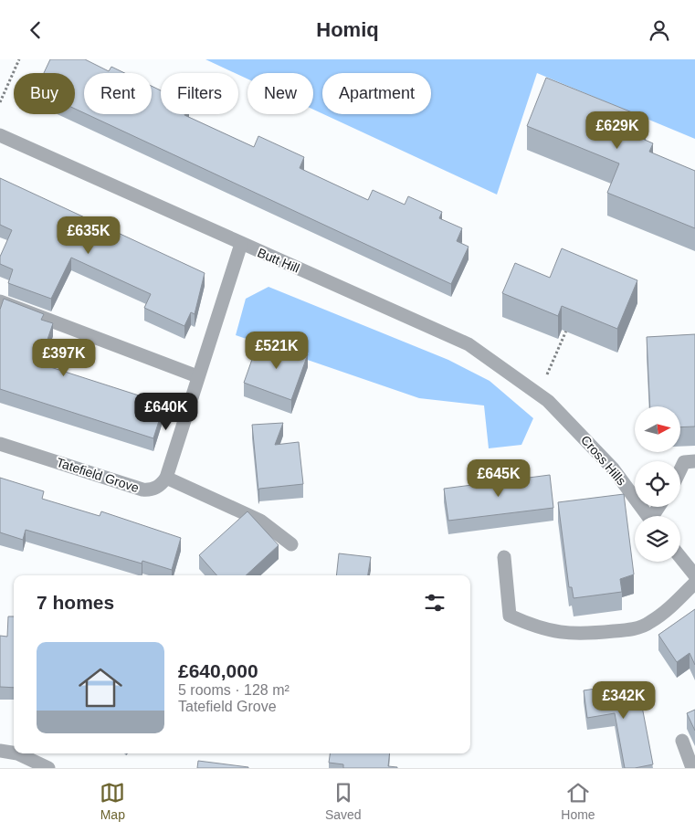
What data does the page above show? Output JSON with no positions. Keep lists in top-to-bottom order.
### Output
{
  "streets": {
    "street": ["Butt Hill", "Cross Hills", "Tatefield Grove"]
  },
  "crossings": [
    ["Butt Hill", "Cross Hills"]
  ],
  "north": "right",
  "page": {
    "header": "Homiq",
    "chip": [
      "Buy",
      "Rent",
      "Filters",
      "New",
      "Apartment"
    ],
    "price": [
      "£629K",
      "£635K",
      "£521K",
      "£397K",
      "£640K",
      "£645K",
      "£342K"
    ],
    "heading": "7 homes",
    "list": [
      {
        "name": "£640,000",
        "note": "5 rooms · 128 m² · Tatefield Grove"
      }
    ],
    "tabs": ["Map", "Saved", "Home"]
  }
}
